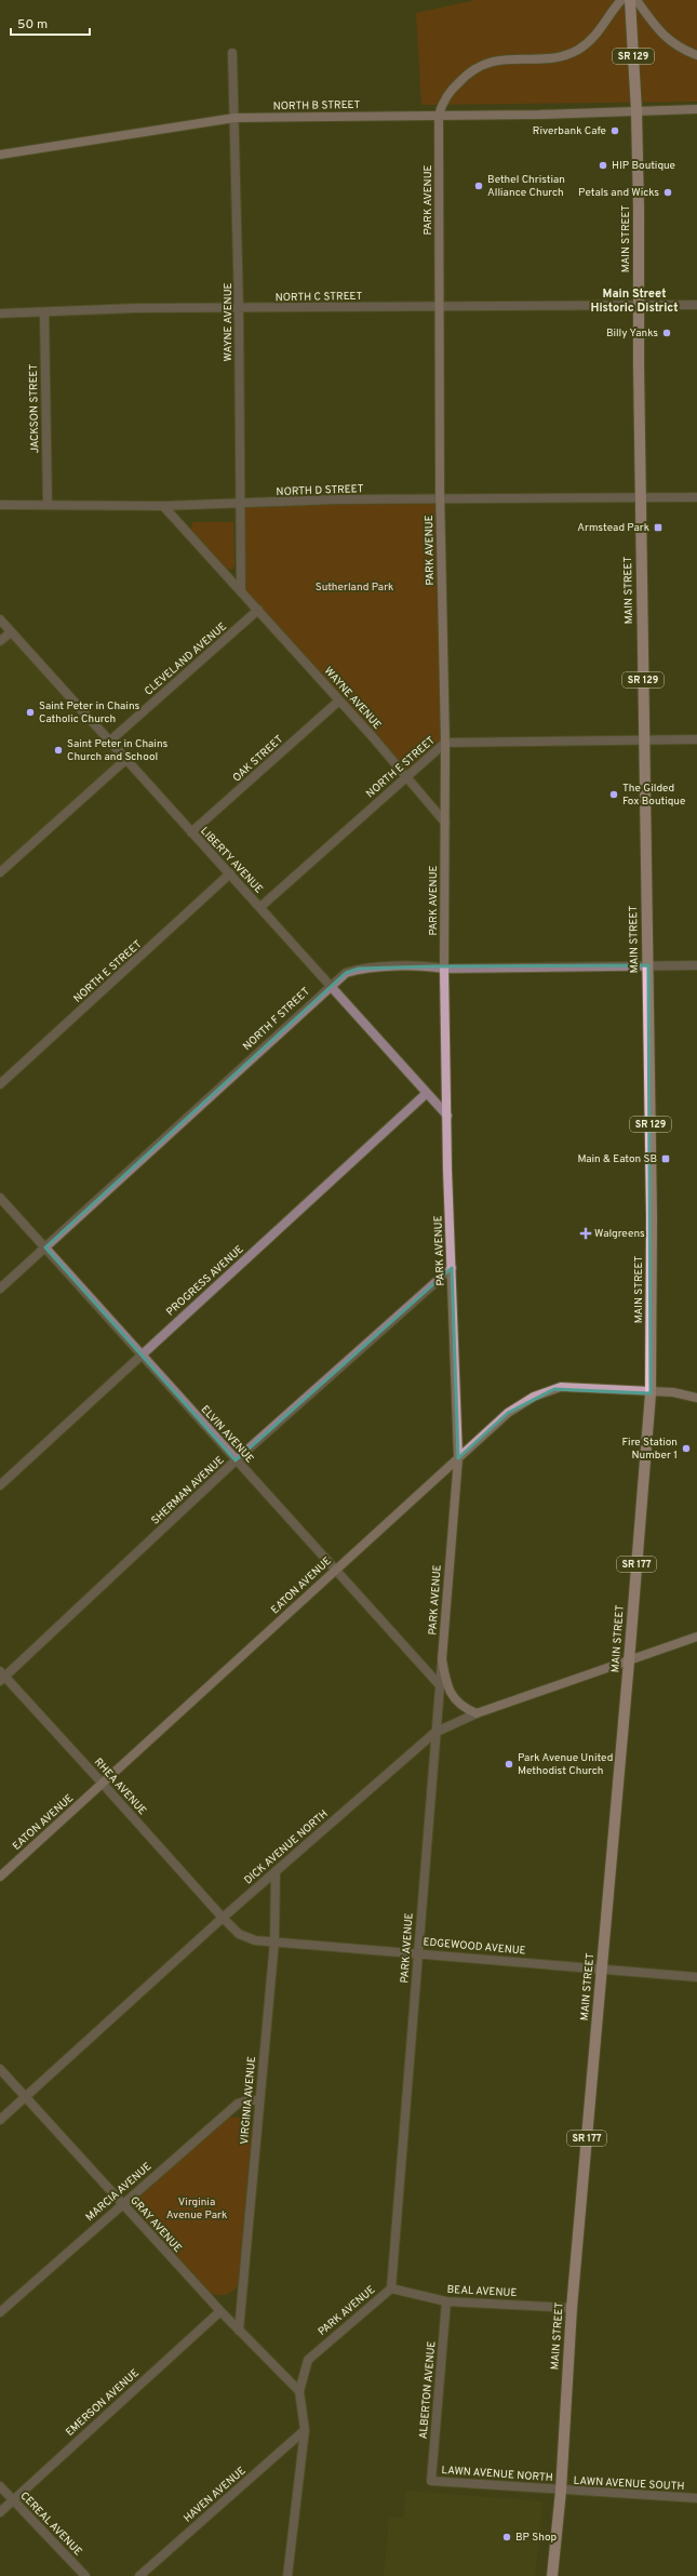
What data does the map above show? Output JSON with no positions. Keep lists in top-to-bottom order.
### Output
{
  "streets": {
    "main road": [
      "SR 129",
      "NORTH B STREET",
      "PARK AVENUE",
      "MAIN STREET",
      "SR 177",
      "EATON AVENUE",
      "DICK AVENUE NORTH"
    ],
    "street": [
      "NORTH C STREET",
      "WAYNE AVENUE",
      "JACKSON STREET",
      "NORTH D STREET",
      "CLEVELAND AVENUE",
      "OAK STREET",
      "NORTH E STREET",
      "LIBERTY AVENUE",
      "NORTH F STREET",
      "PROGRESS AVENUE",
      "ELVIN AVENUE",
      "SHERMAN AVENUE",
      "RHEA AVENUE",
      "EDGEWOOD AVENUE",
      "VIRGINIA AVENUE",
      "MARCIA AVENUE",
      "GRAY AVENUE",
      "BEAL AVENUE",
      "ALBERTON AVENUE",
      "EMERSON AVENUE",
      "LAWN AVENUE NORTH",
      "LAWN AVENUE SOUTH",
      "HAVEN AVENUE",
      "CEREAL AVENUE"
    ]
  },
  "crossings": [
    ["NORTH B STREET", "PARK AVENUE"],
    ["NORTH B STREET", "MAIN STREET"],
    ["NORTH B STREET", "WAYNE AVENUE"],
    ["PARK AVENUE", "NORTH C STREET"],
    ["PARK AVENUE", "WAYNE AVENUE"],
    ["PARK AVENUE", "NORTH D STREET"],
    ["PARK AVENUE", "NORTH E STREET"],
    ["PARK AVENUE", "LIBERTY AVENUE"],
    ["PARK AVENUE", "NORTH F STREET"],
    ["PARK AVENUE", "ELVIN AVENUE"],
    ["PARK AVENUE", "SHERMAN AVENUE"],
    ["PARK AVENUE", "EATON AVENUE"],
    ["PARK AVENUE", "DICK AVENUE NORTH"],
    ["PARK AVENUE", "EDGEWOOD AVENUE"],
    ["PARK AVENUE", "GRAY AVENUE"],
    ["PARK AVENUE", "BEAL AVENUE"],
    ["PARK AVENUE", "HAVEN AVENUE"],
    ["MAIN STREET", "NORTH C STREET"],
    ["MAIN STREET", "NORTH D STREET"],
    ["MAIN STREET", "NORTH E STREET"],
    ["MAIN STREET", "NORTH F STREET"],
    ["MAIN STREET", "EATON AVENUE"],
    ["MAIN STREET", "DICK AVENUE NORTH"],
    ["MAIN STREET", "EDGEWOOD AVENUE"],
    ["MAIN STREET", "BEAL AVENUE"],
    ["MAIN STREET", "LAWN AVENUE NORTH"],
    ["MAIN STREET", "LAWN AVENUE SOUTH"],
    ["NORTH C STREET", "WAYNE AVENUE"],
    ["NORTH C STREET", "JACKSON STREET"],
    ["WAYNE AVENUE", "NORTH D STREET"],
    ["WAYNE AVENUE", "CLEVELAND AVENUE"],
    ["WAYNE AVENUE", "OAK STREET"],
    ["WAYNE AVENUE", "NORTH E STREET"],
    ["JACKSON STREET", "NORTH D STREET"],
    ["CLEVELAND AVENUE", "LIBERTY AVENUE"],
    ["OAK STREET", "LIBERTY AVENUE"],
    ["NORTH E STREET", "LIBERTY AVENUE"],
    ["LIBERTY AVENUE", "NORTH F STREET"],
    ["LIBERTY AVENUE", "PROGRESS AVENUE"],
    ["NORTH F STREET", "ELVIN AVENUE"],
    ["PROGRESS AVENUE", "ELVIN AVENUE"],
    ["ELVIN AVENUE", "SHERMAN AVENUE"],
    ["ELVIN AVENUE", "EATON AVENUE"],
    ["SHERMAN AVENUE", "RHEA AVENUE"],
    ["EATON AVENUE", "RHEA AVENUE"],
    ["RHEA AVENUE", "DICK AVENUE NORTH"],
    ["RHEA AVENUE", "EDGEWOOD AVENUE"],
    ["DICK AVENUE NORTH", "EDGEWOOD AVENUE"],
    ["DICK AVENUE NORTH", "VIRGINIA AVENUE"],
    ["DICK AVENUE NORTH", "GRAY AVENUE"],
    ["EDGEWOOD AVENUE", "VIRGINIA AVENUE"],
    ["VIRGINIA AVENUE", "MARCIA AVENUE"],
    ["VIRGINIA AVENUE", "GRAY AVENUE"],
    ["MARCIA AVENUE", "GRAY AVENUE"],
    ["GRAY AVENUE", "EMERSON AVENUE"],
    ["BEAL AVENUE", "ALBERTON AVENUE"],
    ["ALBERTON AVENUE", "LAWN AVENUE NORTH"],
    ["EMERSON AVENUE", "CEREAL AVENUE"],
    ["LAWN AVENUE NORTH", "LAWN AVENUE SOUTH"]
  ],
  "districts": ["Main Street Historic District"],
  "parks": ["Sutherland Park", "Virginia Avenue Park"],
  "places": {
    "other": [
      "Riverbank Cafe",
      "HIP Boutique",
      "Bethel Christian Alliance Church",
      "Petals and Wicks",
      "Billy Yanks",
      "Saint Peter in Chains Catholic Church",
      "Saint Peter in Chains Church and School",
      "The Gilded Fox Boutique",
      "Fire Station Number 1",
      "Park Avenue United Methodist Church",
      "BP Shop"
    ],
    "transit": ["Armstead Park", "Main & Eaton SB"],
    "health": ["Walgreens"]
  },
  "scale_bar": "50 m"
}
